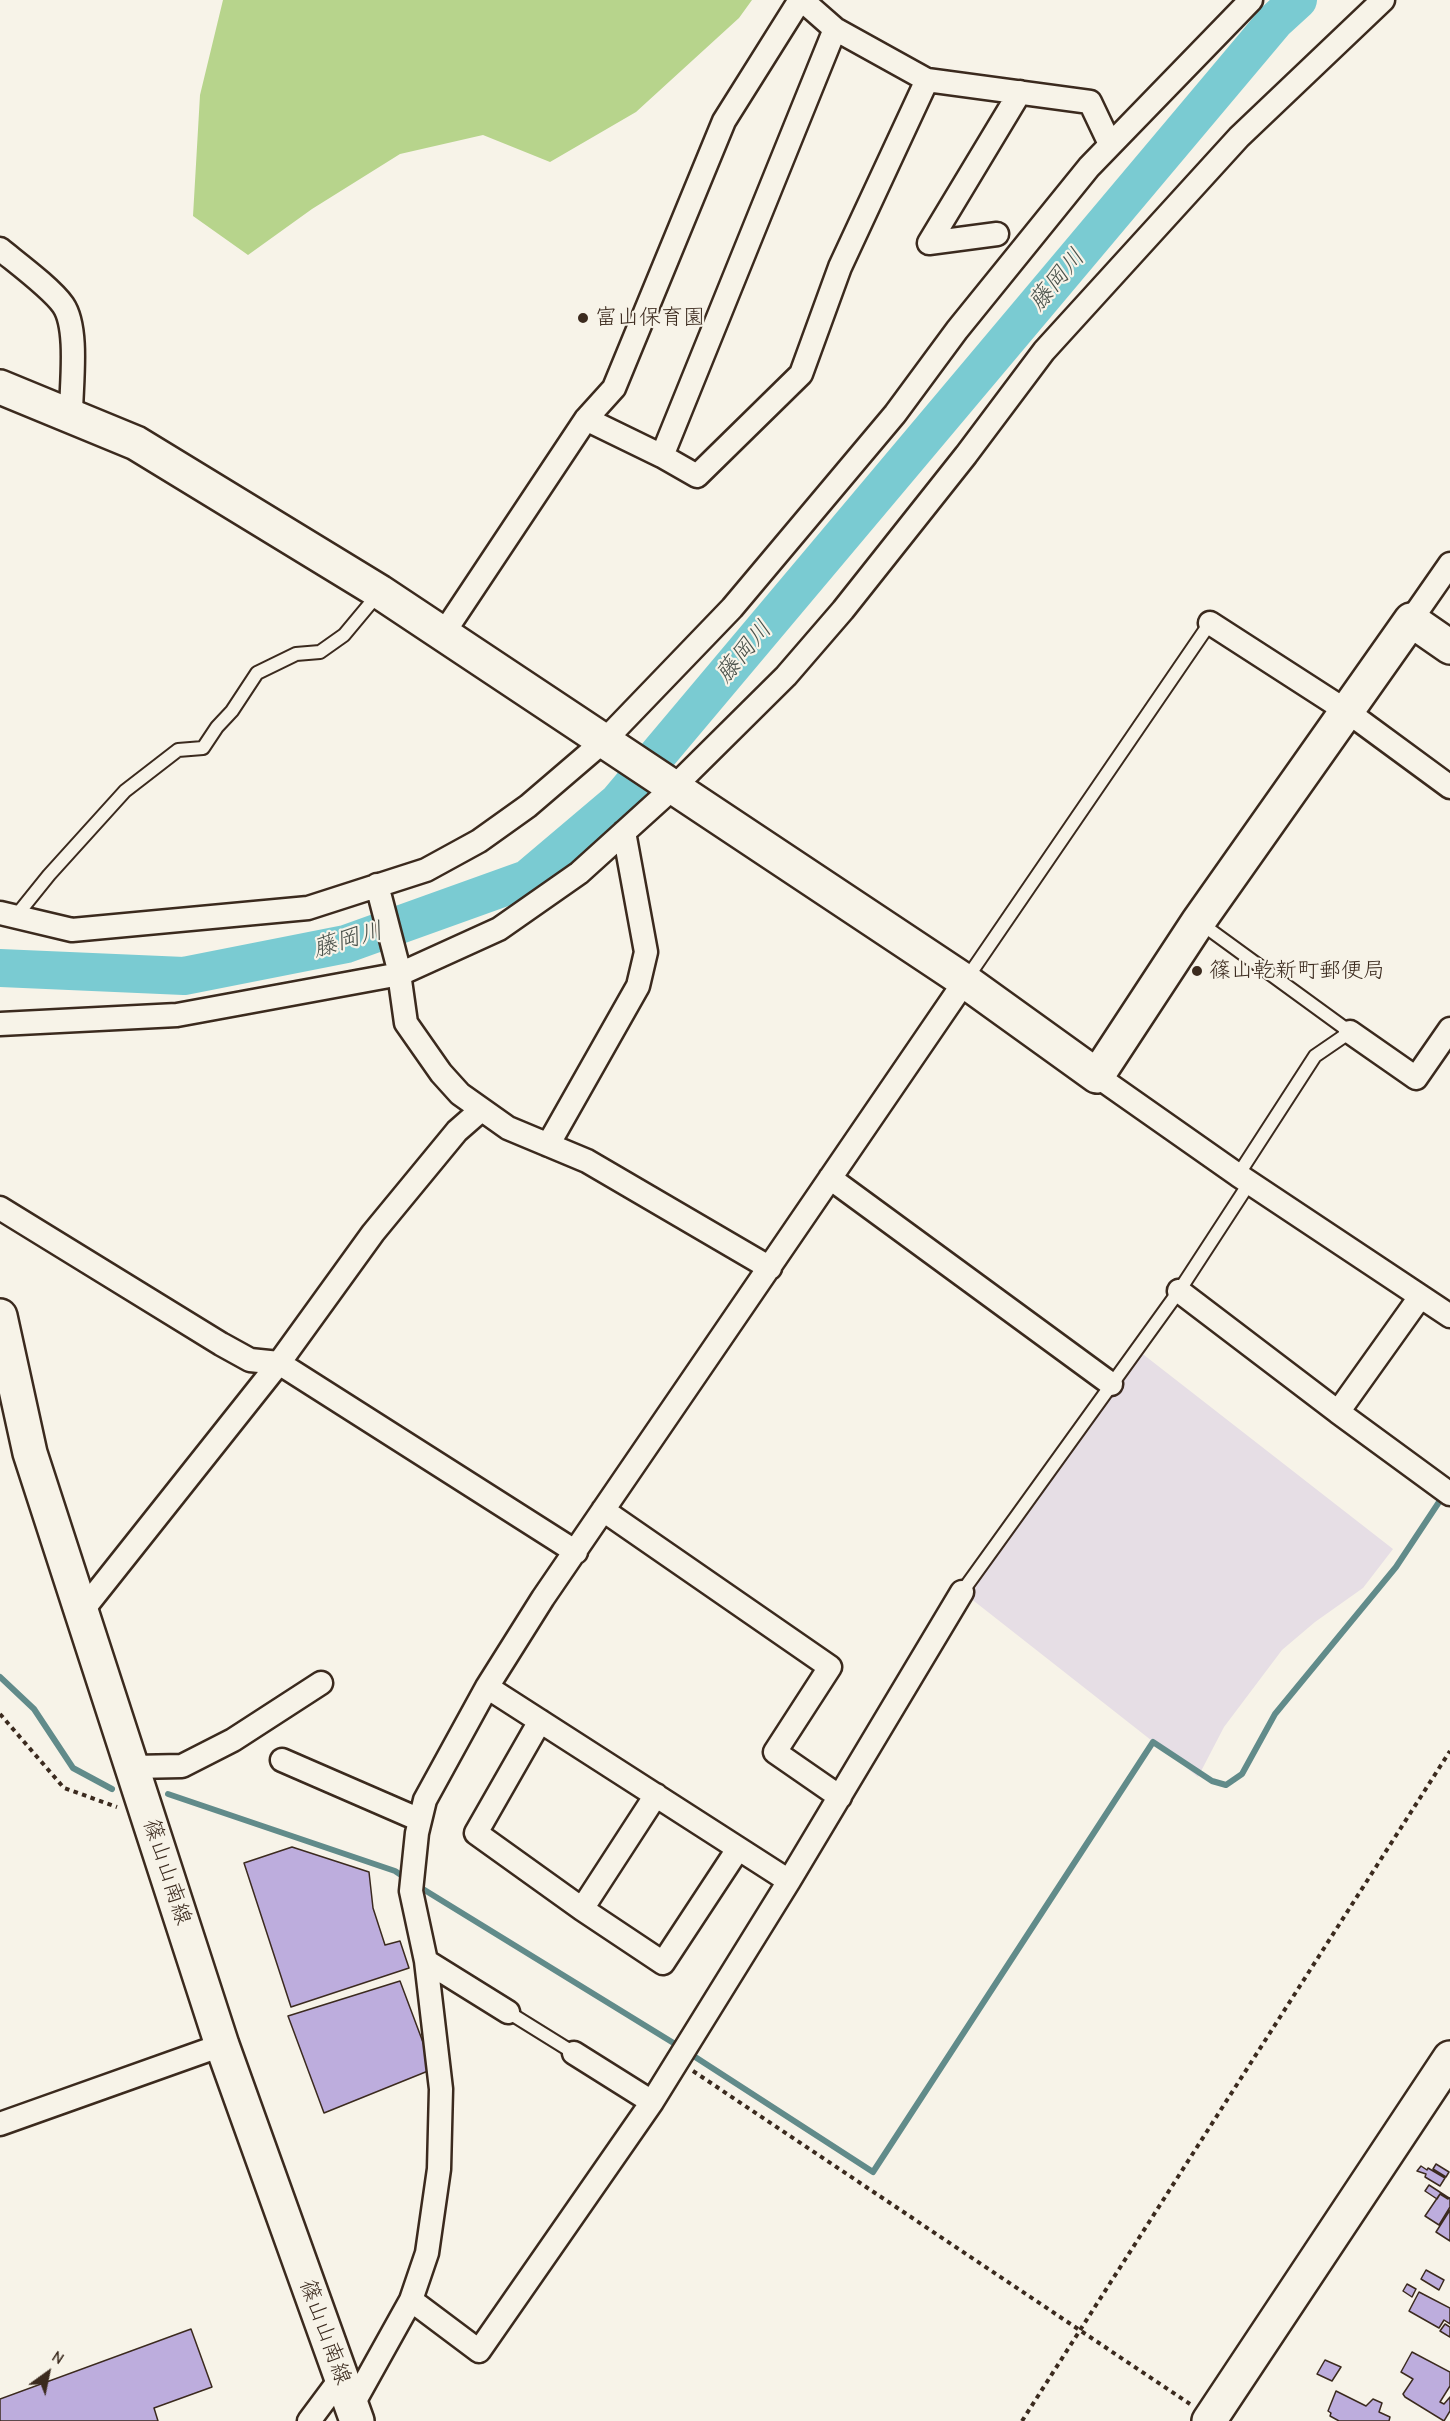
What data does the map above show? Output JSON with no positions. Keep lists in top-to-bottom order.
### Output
{
  "streets": {
    "street": ["篠山山南線"]
  },
  "water": ["藤岡川"],
  "places": ["富山保育園", "篠山乾新町郵便局"],
  "north": "top right"
}
